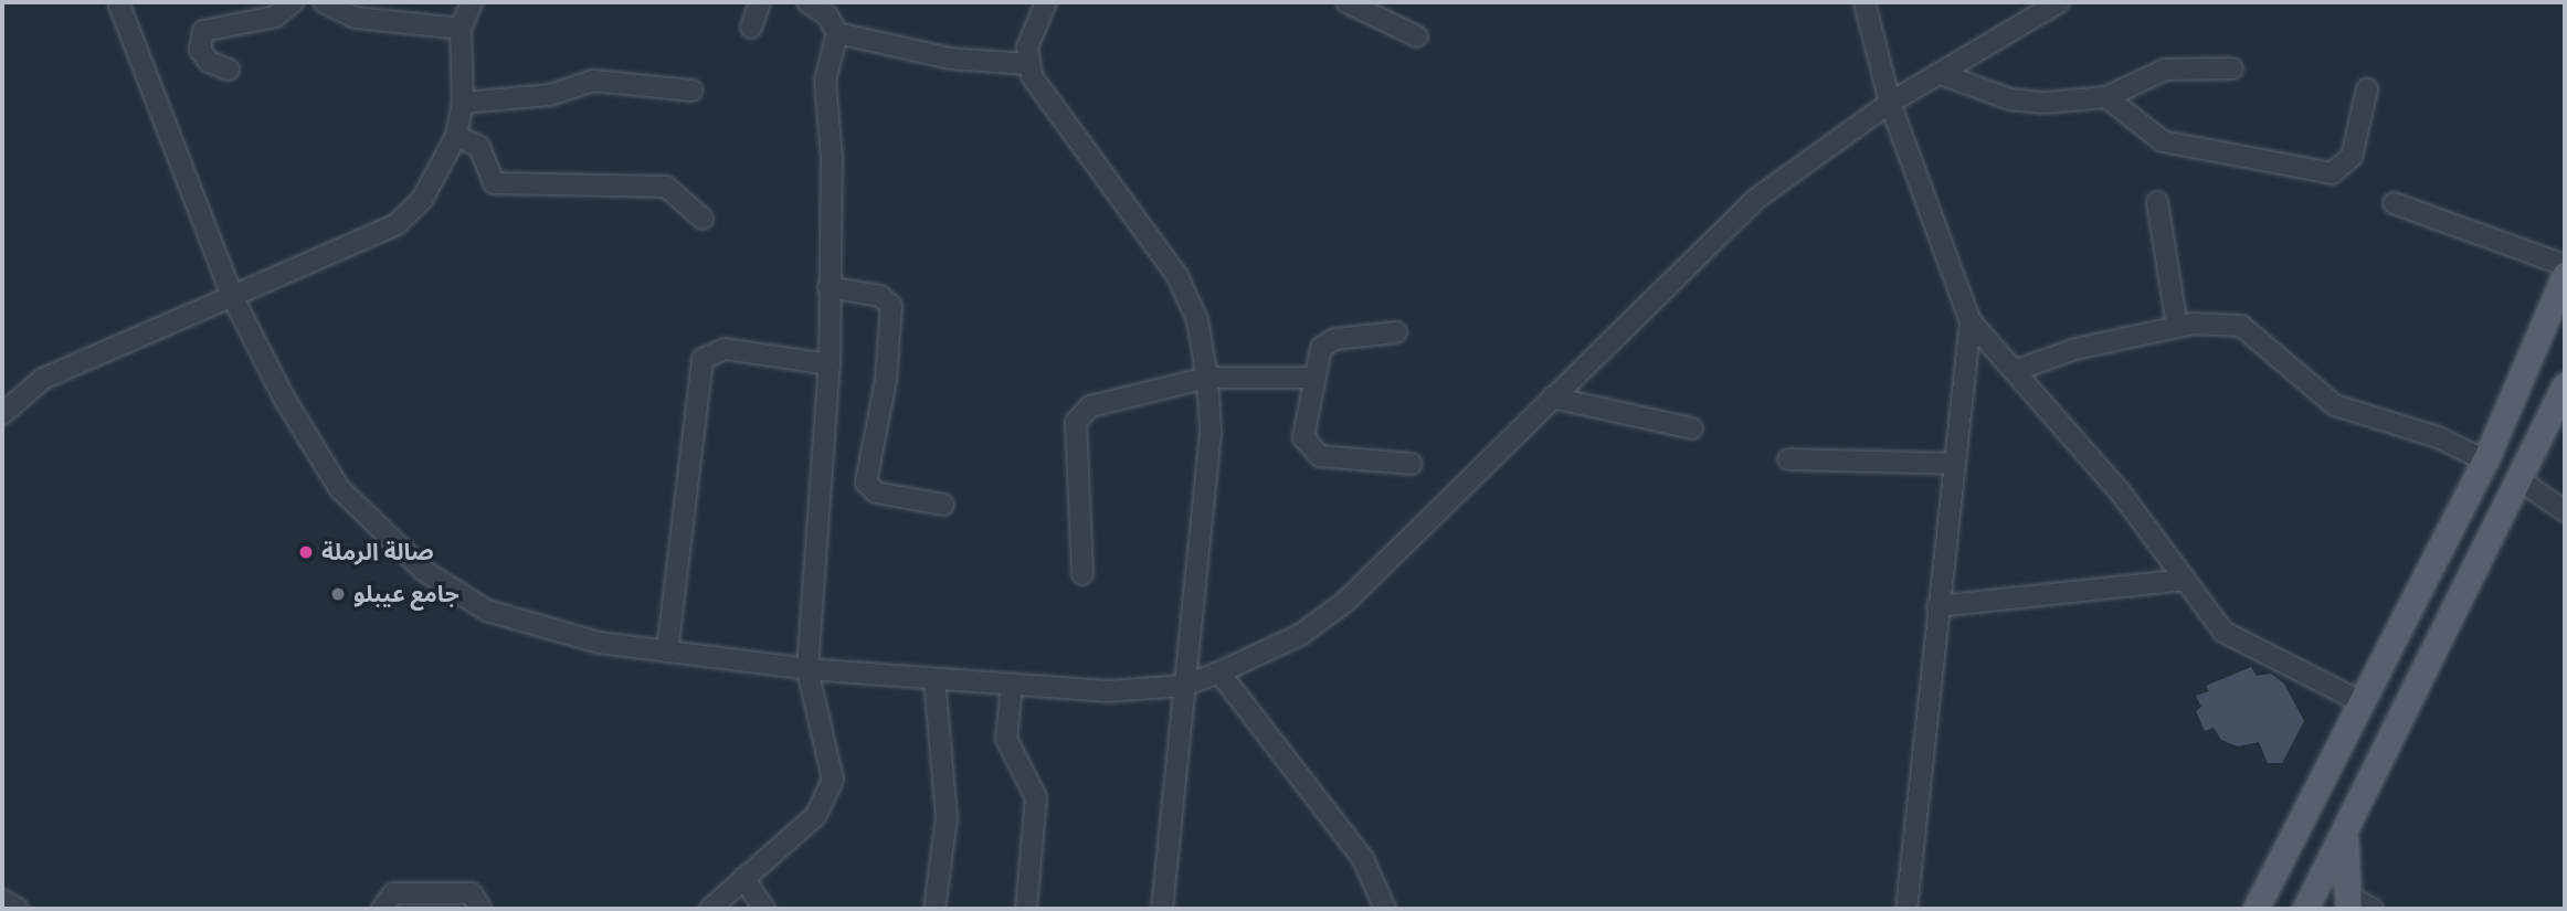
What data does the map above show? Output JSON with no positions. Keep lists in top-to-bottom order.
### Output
{
  "places": ["صالة الرملة", "جامع عيبلو"]
}
